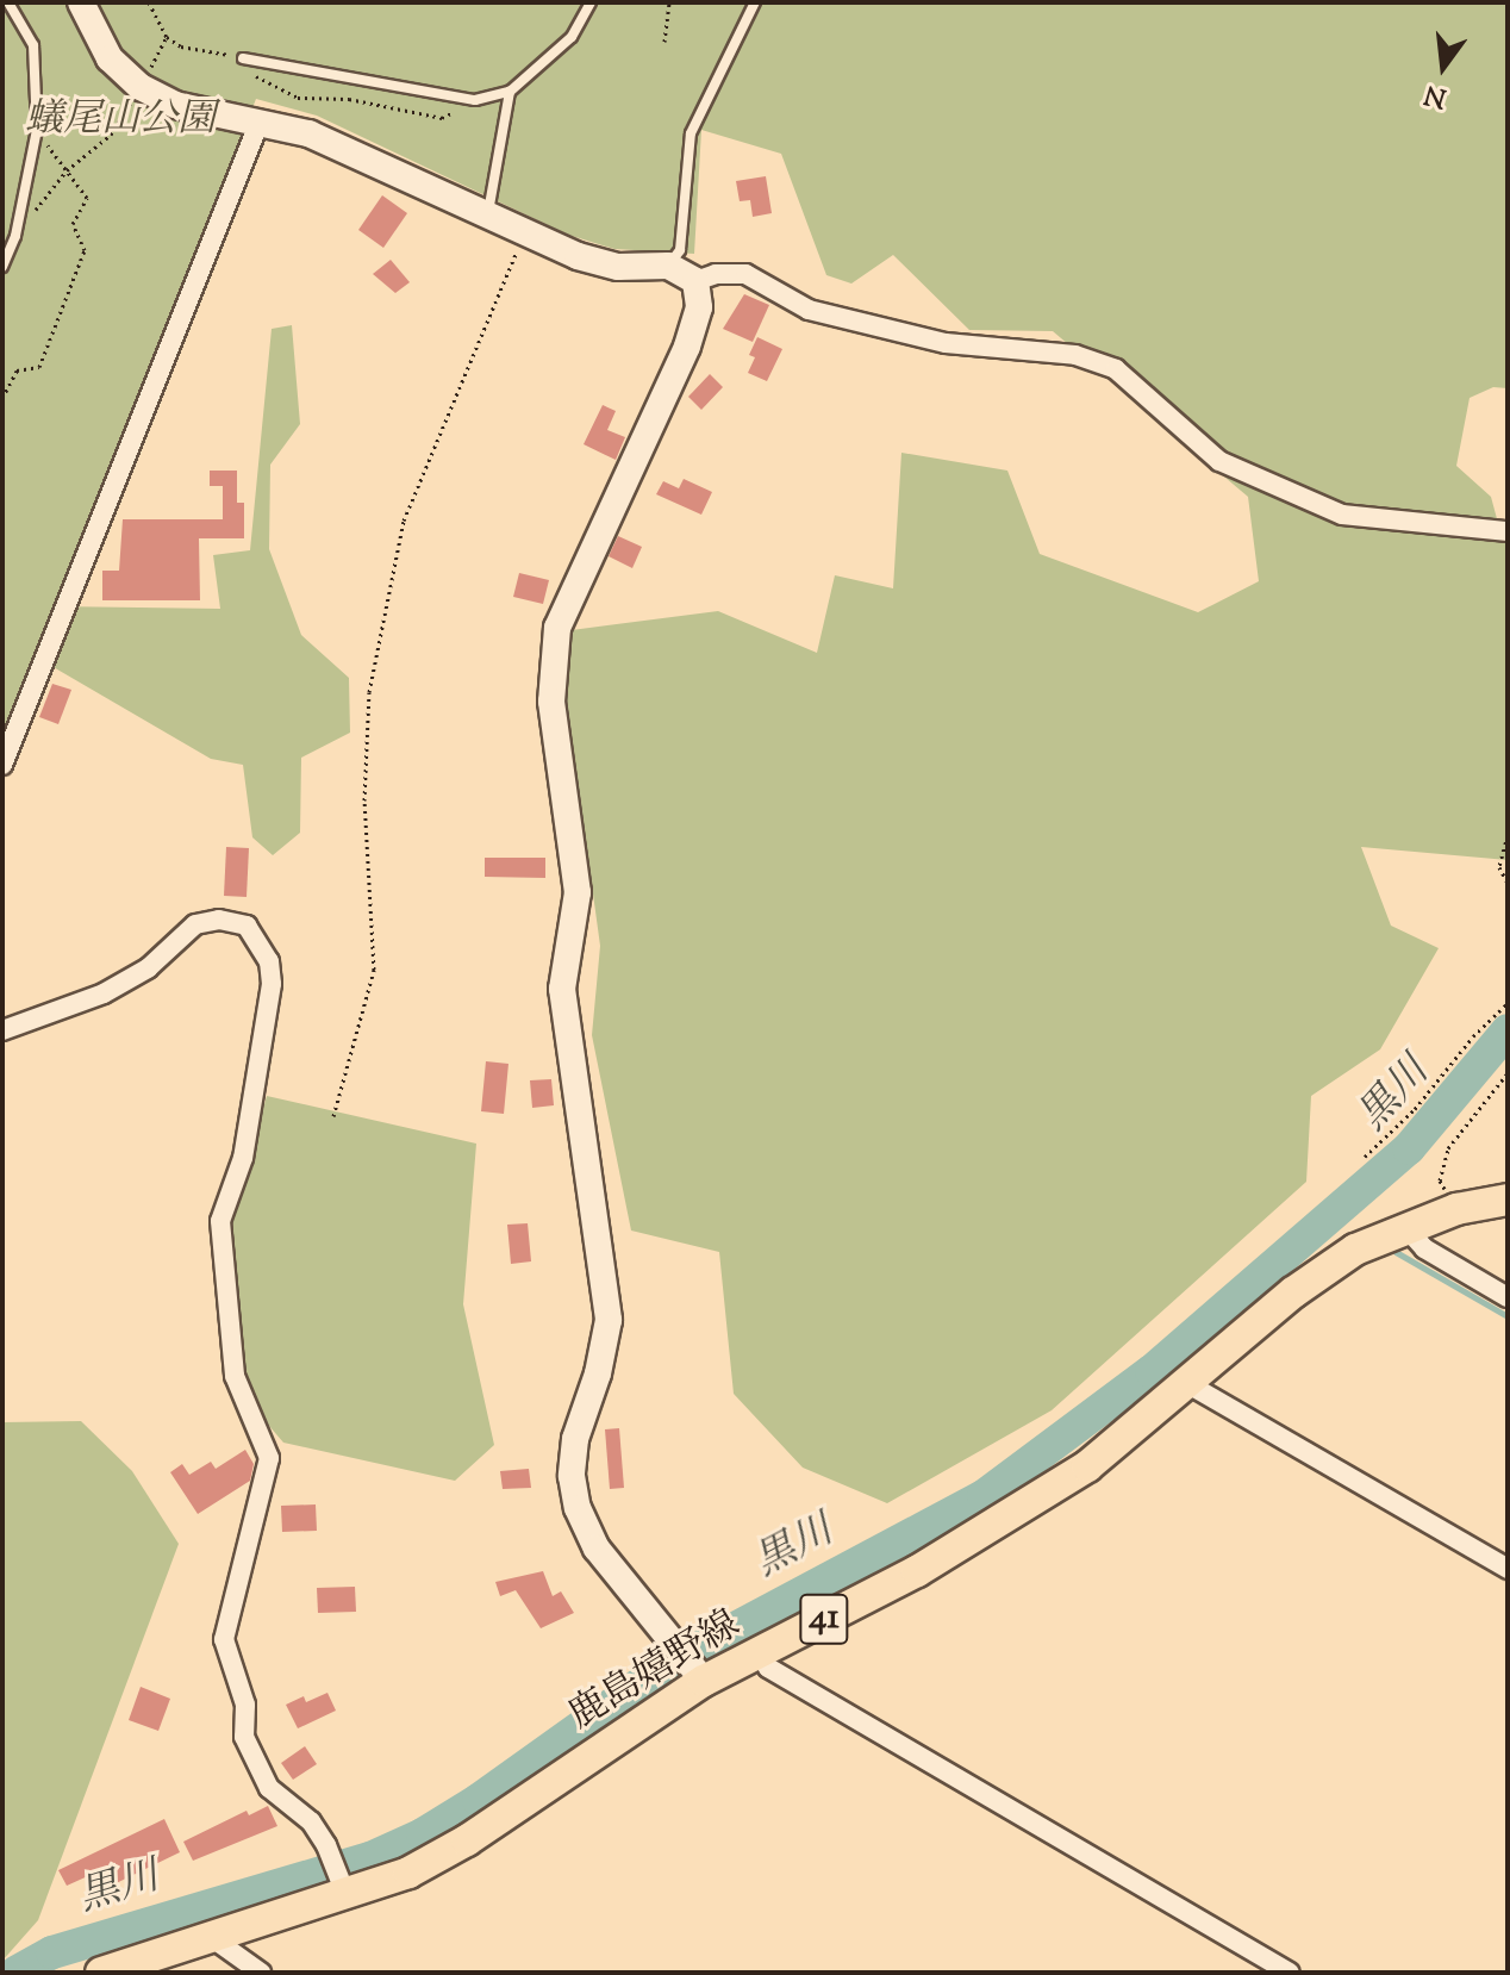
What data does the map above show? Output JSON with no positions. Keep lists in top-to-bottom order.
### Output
{
  "streets": {
    "main road": ["41", "鹿島嬉野線"]
  },
  "water": ["黒川"],
  "parks": ["蟻尾山公園"],
  "north": "bottom"
}
